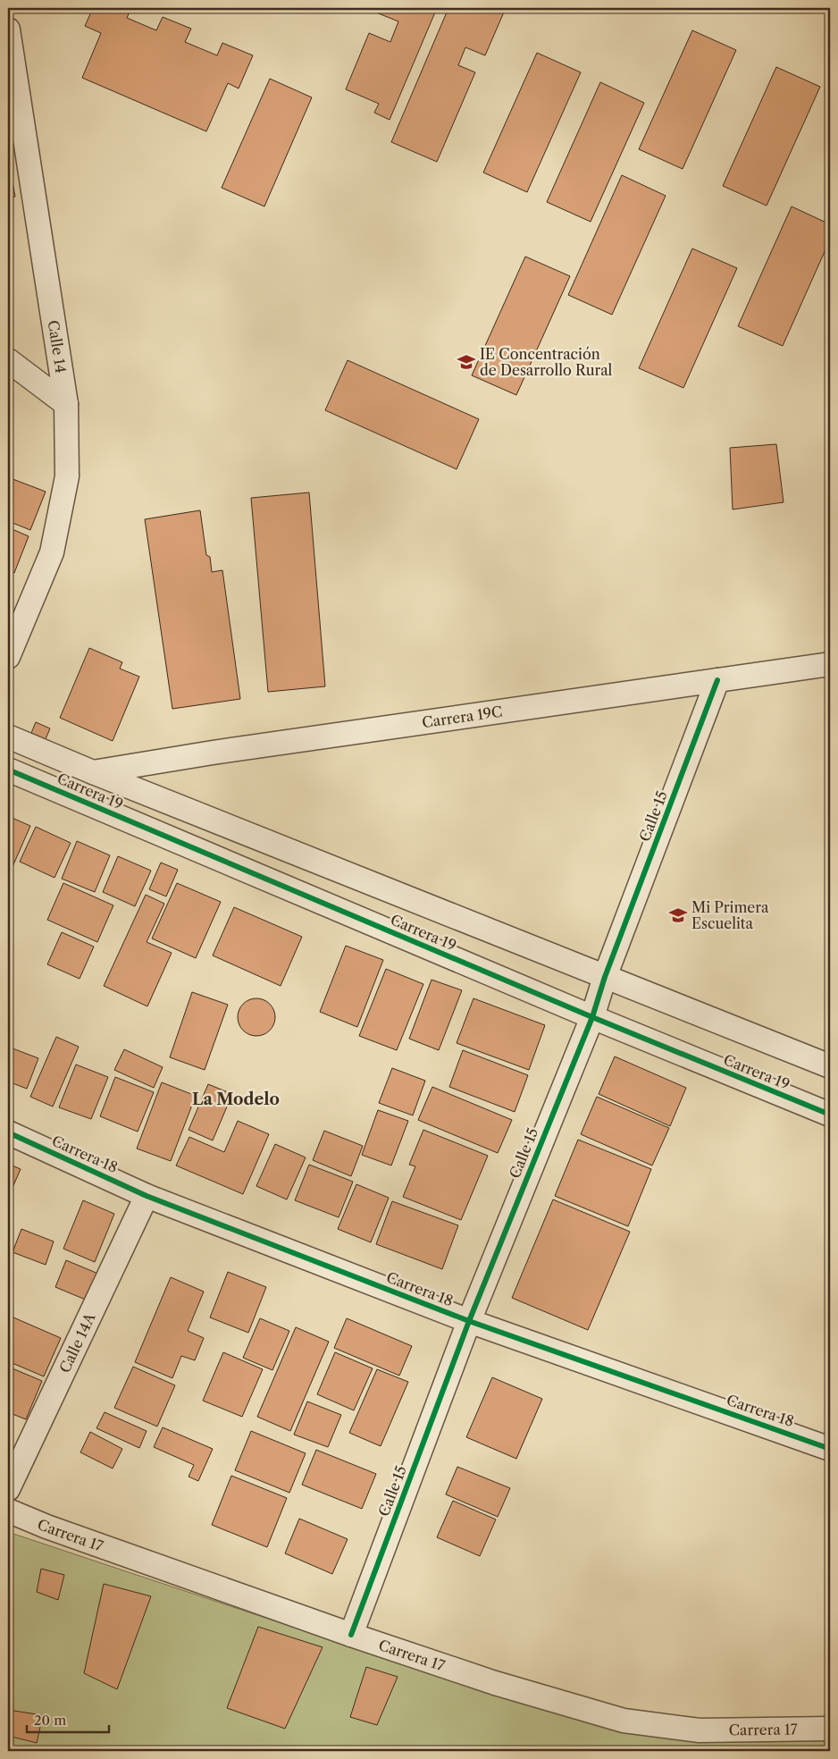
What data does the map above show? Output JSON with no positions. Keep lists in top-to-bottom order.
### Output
{
  "streets": {
    "street": [
      "Calle 14",
      "Carrera 19C",
      "Carrera 19",
      "Calle 15",
      "Carrera 18",
      "Calle 14A",
      "Carrera 17"
    ]
  },
  "crossings": [
    ["Carrera 19C", "Carrera 19"],
    ["Carrera 19C", "Calle 15"],
    ["Carrera 19", "Calle 15"],
    ["Calle 15", "Carrera 18"],
    ["Calle 15", "Carrera 17"],
    ["Carrera 18", "Calle 14A"]
  ],
  "districts": ["La Modelo"],
  "places": {
    "school or university": ["IE Concentración de Desarrollo Rural", "Mi Primera Escuelita"]
  },
  "scale_bar": "20 m"
}
